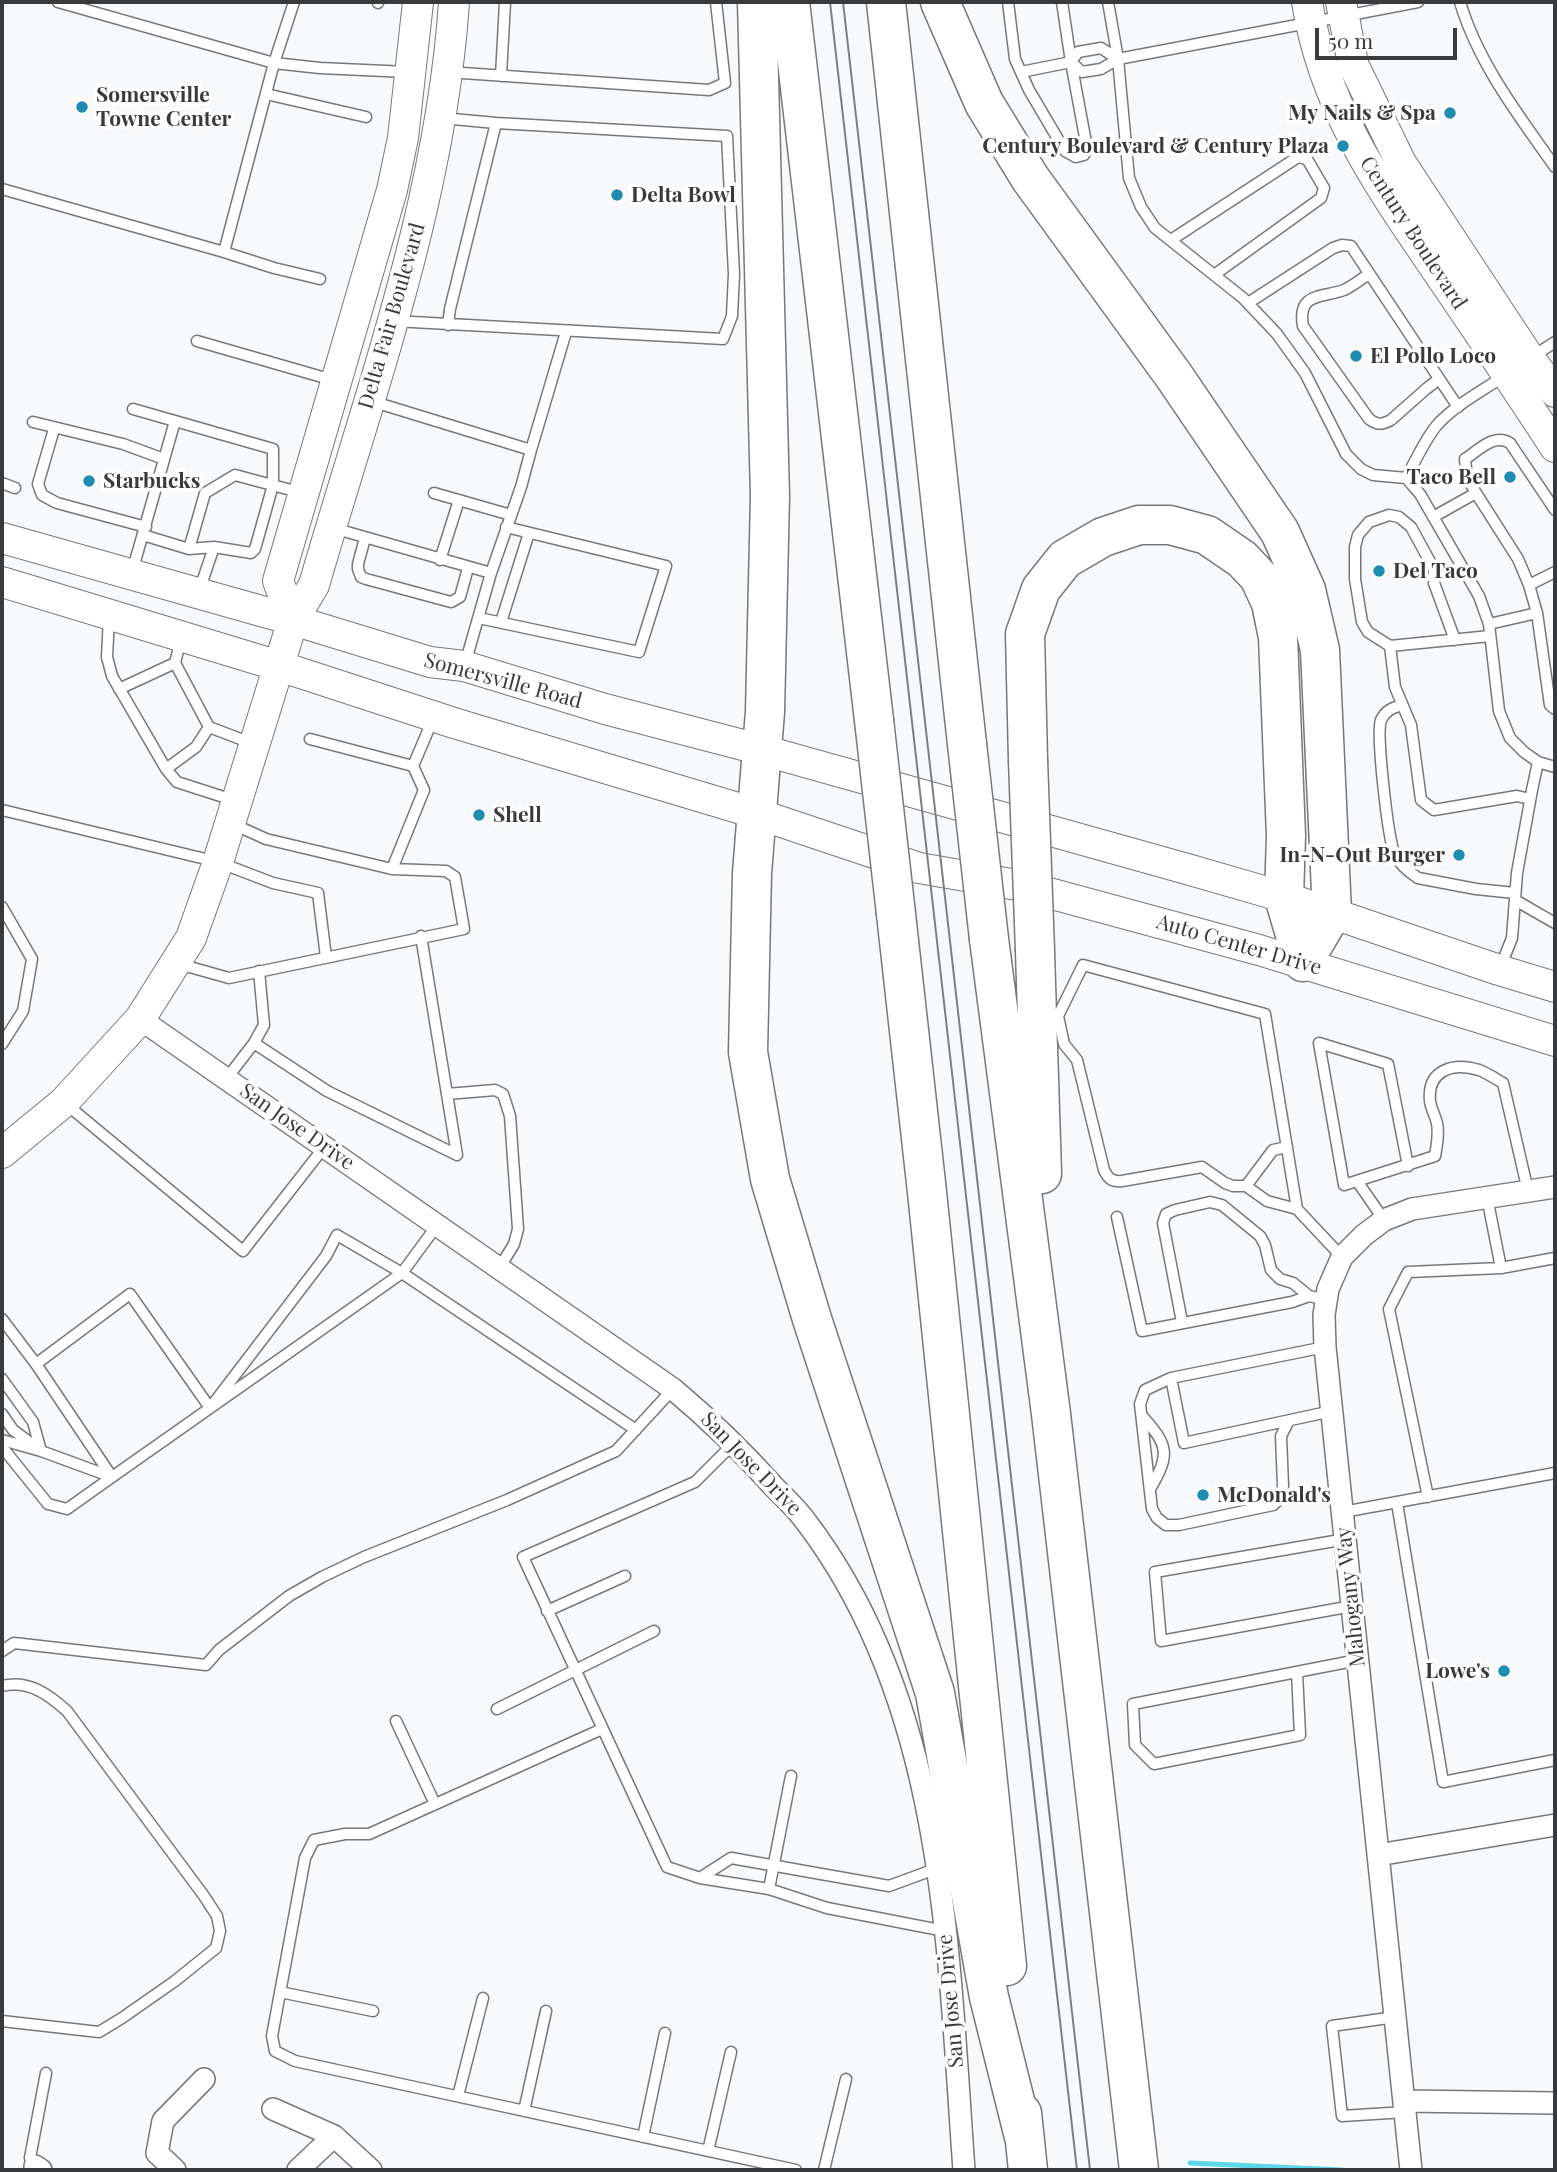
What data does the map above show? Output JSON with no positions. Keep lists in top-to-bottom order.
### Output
{
  "streets": {
    "main road": [
      "Century Boulevard",
      "Delta Fair Boulevard",
      "Somersville Road",
      "Auto Center Drive"
    ],
    "street": ["San Jose Drive", "Mahogany Way"]
  },
  "crossings": [
    ["Delta Fair Boulevard", "Somersville Road"],
    ["Delta Fair Boulevard", "San Jose Drive"]
  ],
  "places": [
    "Somersville Towne Center",
    "My Nails & Spa",
    "Century Boulevard & Century Plaza",
    "Delta Bowl",
    "El Pollo Loco",
    "Taco Bell",
    "Starbucks",
    "Del Taco",
    "Shell",
    "In-N-Out Burger",
    "McDonald's",
    "Lowe's"
  ],
  "scale_bar": "50 m"
}
